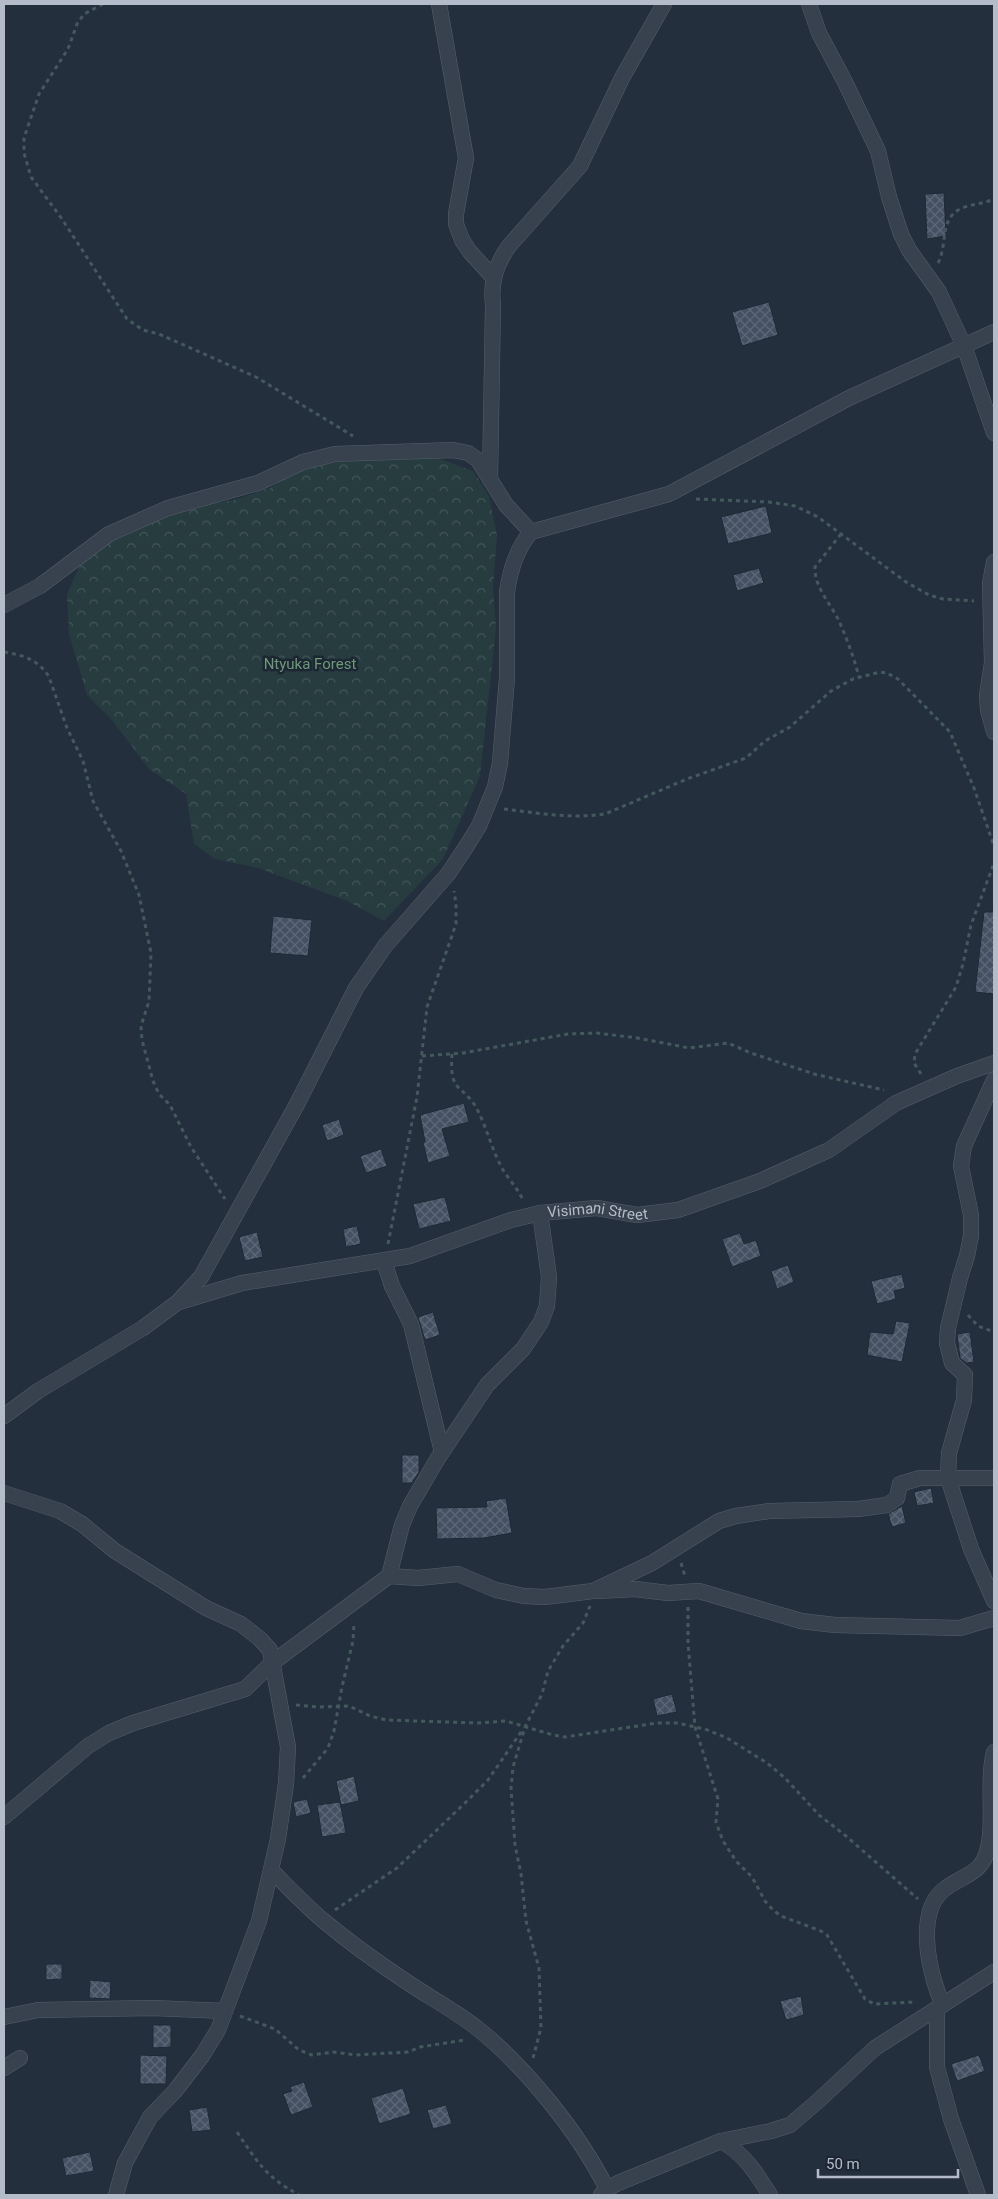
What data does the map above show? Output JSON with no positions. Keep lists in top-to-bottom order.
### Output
{
  "streets": {
    "street": ["Visimani Street"]
  },
  "parks": ["Ntyuka Forest"],
  "scale_bar": "50 m"
}
